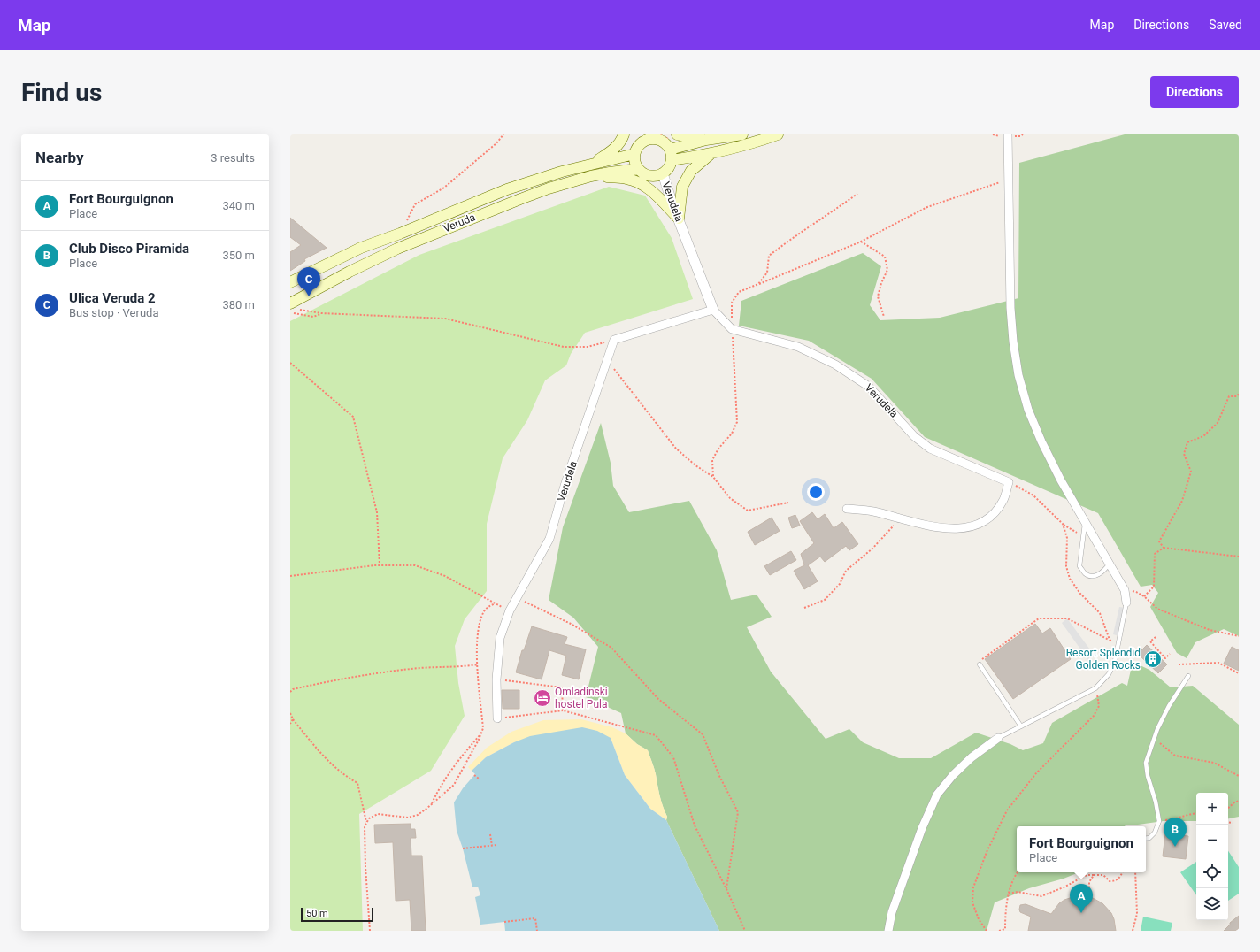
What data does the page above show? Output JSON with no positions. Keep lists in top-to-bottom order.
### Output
{
  "streets": {
    "main road": ["Veruda"],
    "street": ["Verudela"]
  },
  "crossings": [
    ["Verudela", "Veruda"]
  ],
  "places": {
    "building": ["Resort Splendid Golden Rocks"],
    "hotel": ["Omladinski hostel Pula"]
  },
  "scale_bar": "50 m",
  "page": {
    "header": "Map",
    "nav": ["Map", "Directions", "Saved"],
    "buttons": "Directions",
    "title": "Find us",
    "heading": ["Nearby", "3 results"],
    "list": [
      {
        "mark": "A",
        "name": "Fort Bourguignon",
        "note": "Place",
        "value": "340 m"
      },
      {
        "mark": "B",
        "name": "Club Disco Piramida",
        "note": "Place",
        "value": "350 m"
      },
      {
        "mark": "C",
        "name": "Ulica Veruda 2",
        "note": "Bus stop · Veruda",
        "value": "380 m"
      }
    ],
    "pins": ["C", "B", "A"],
    "map_buttons": ["+", "−"],
    "popup": ["Fort Bourguignon", "Place"],
    "scale": "50 m"
  }
}
